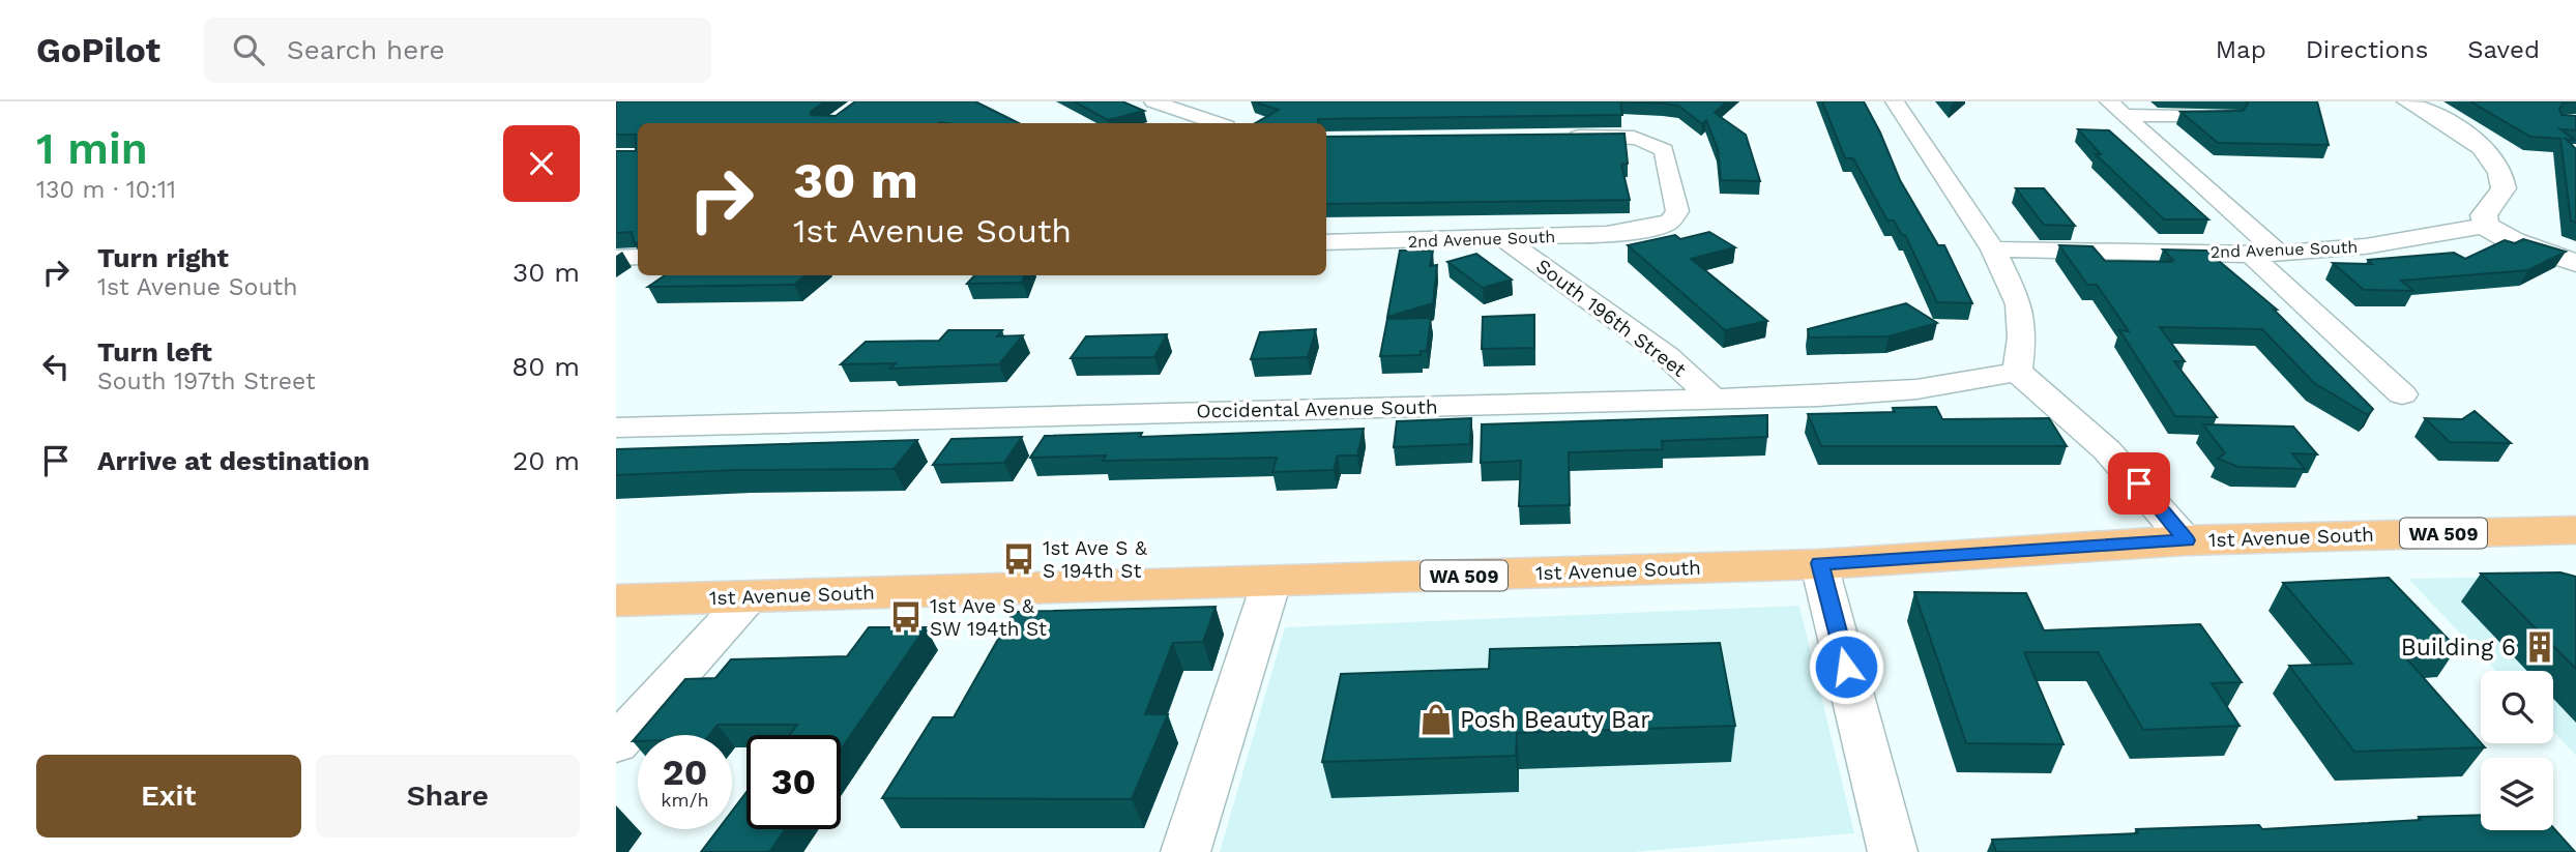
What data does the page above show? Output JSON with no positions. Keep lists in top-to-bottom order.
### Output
{
  "streets": {
    "main road": ["WA 509", "1st Avenue South"],
    "street": ["2nd Avenue South", "South 196th Street", "Occidental Avenue South"]
  },
  "crossings": [
    ["2nd Avenue South", "South 196th Street"],
    ["South 196th Street", "Occidental Avenue South"]
  ],
  "places": {
    "bus stop": ["1st Ave S & S 194th St", "1st Ave S & SW 194th St"],
    "building": ["Building 6"],
    "shop": ["Posh Beauty Bar"]
  },
  "page": {
    "header": "GoPilot",
    "search": "Search here",
    "nav": ["Map", "Directions", "Saved"],
    "heading": ["1 min", "130 m · 10:11"],
    "turn": ["30 m", "1st Avenue South"],
    "list": [
      {
        "name": "Turn right",
        "note": "1st Avenue South",
        "value": "30 m"
      },
      {
        "name": "Turn left",
        "note": "South 197th Street",
        "value": "80 m"
      },
      {
        "name": "Arrive at destination",
        "value": "20 m"
      }
    ],
    "speed": "20 km/h",
    "limit": "30",
    "buttons": ["Exit", "Share"]
  }
}
